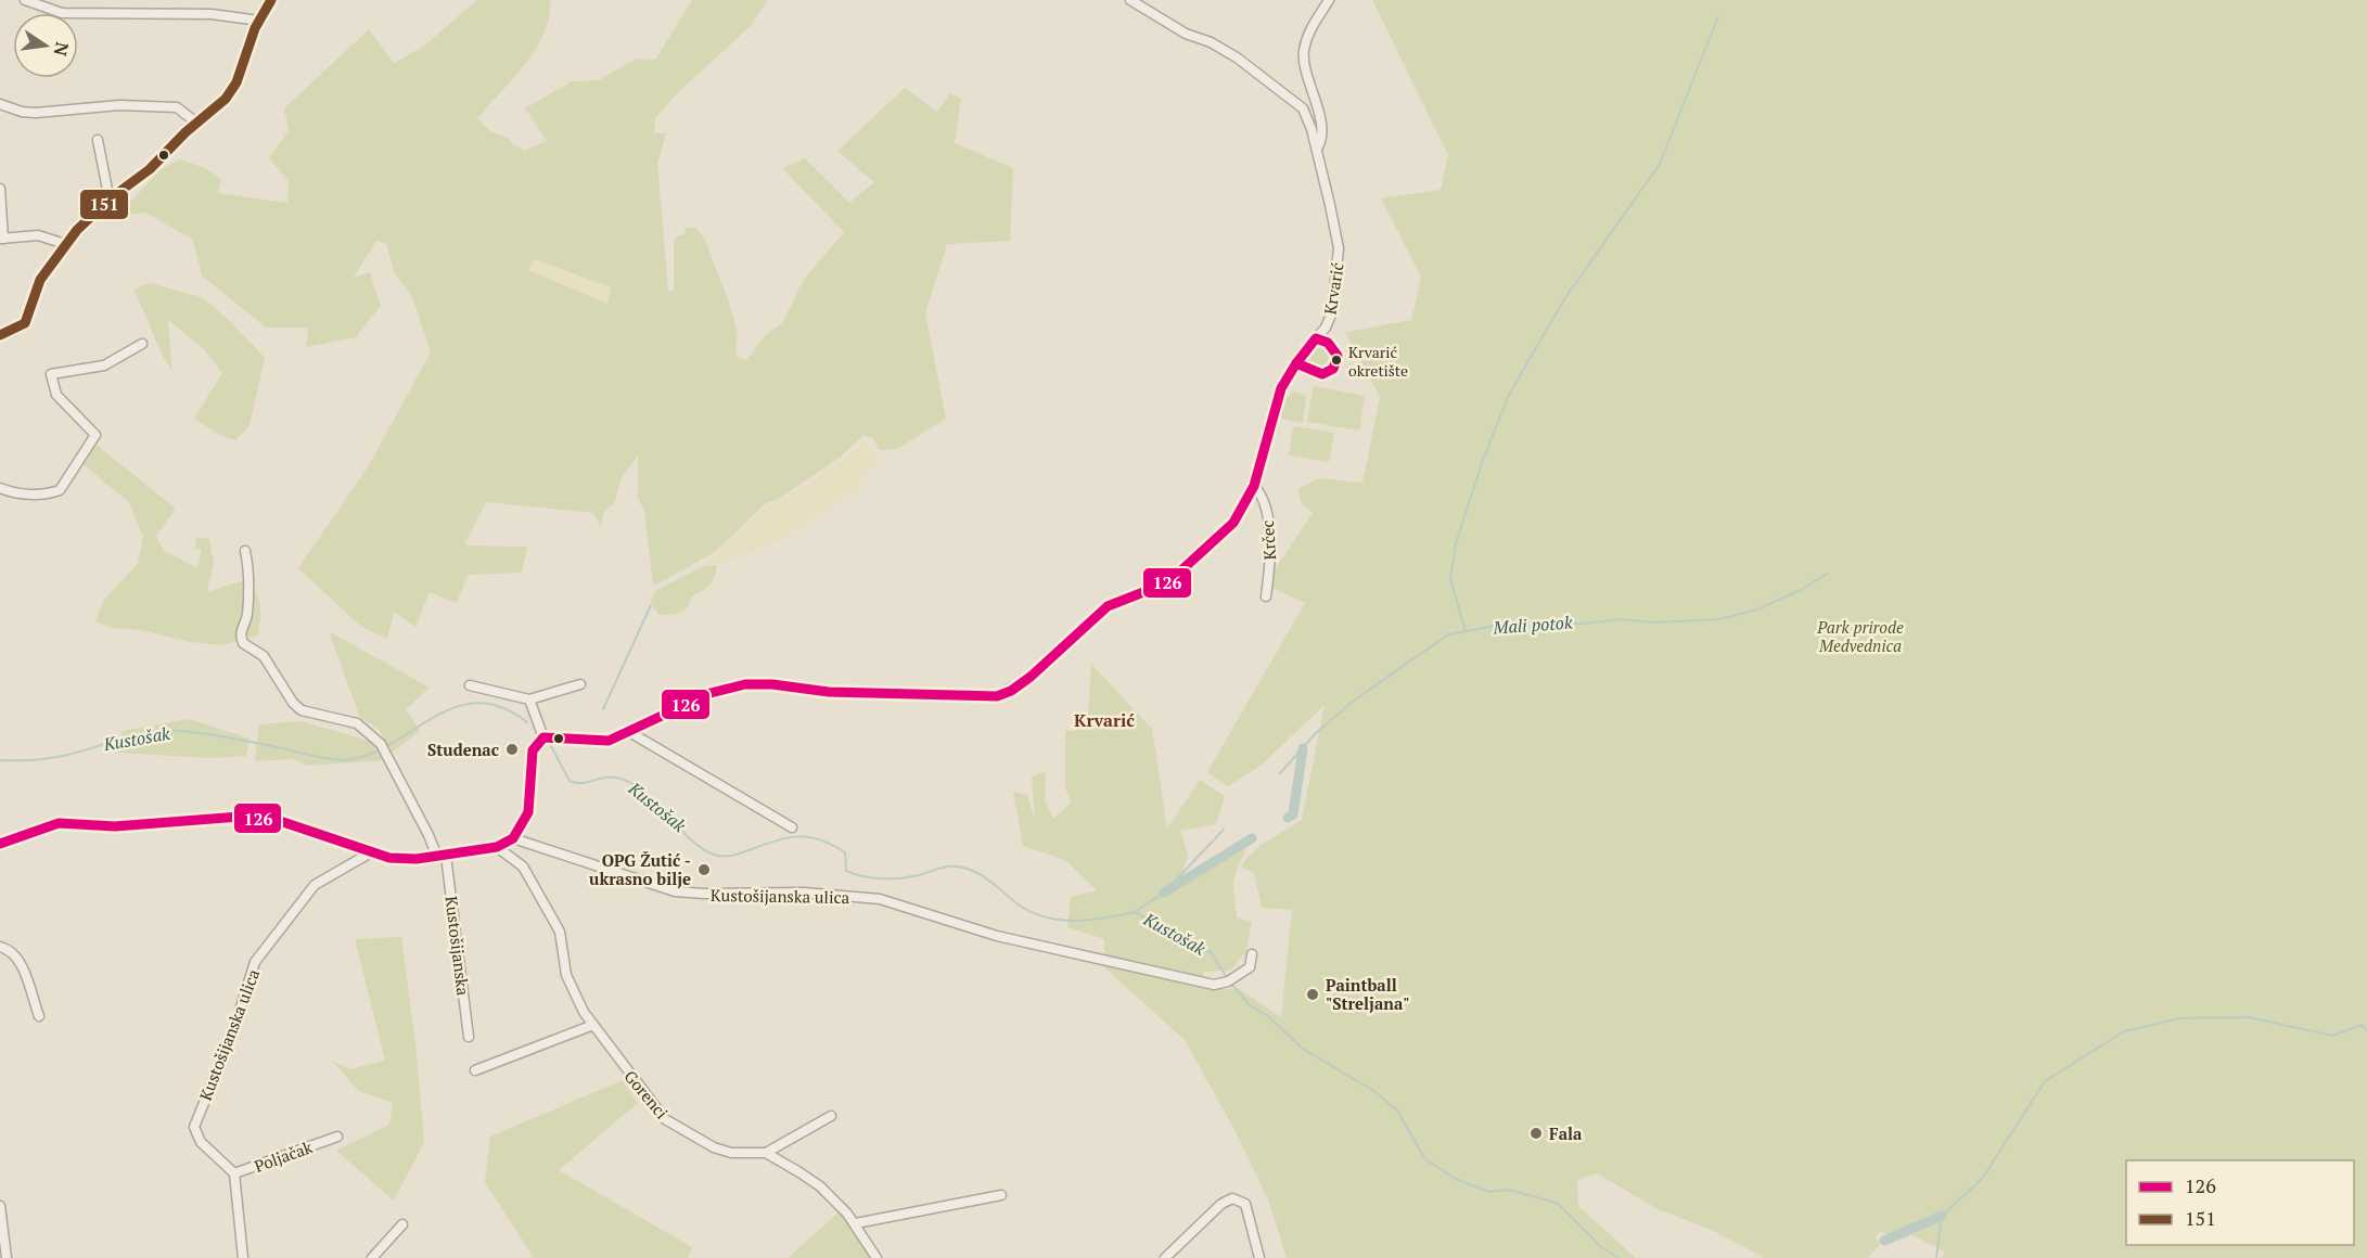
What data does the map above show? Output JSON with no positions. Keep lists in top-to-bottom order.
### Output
{
  "streets": {
    "street": [
      "Krvarić",
      "Krčec",
      "Kustošijanska ulica",
      "Kustošijanska",
      "Gorenci",
      "Poljačak"
    ]
  },
  "crossings": [
    ["Krvarić", "Krčec"],
    ["Kustošijanska ulica", "Poljačak"]
  ],
  "districts": ["Krvarić"],
  "water": ["Mali potok", "Kustošak"],
  "parks": ["Park prirode Medvednica"],
  "places": [
    "Krvarić okretište",
    "Studenac",
    "OPG Žutić - ukrasno bilje",
    "Paintball \"Streljana\"",
    "Fala"
  ],
  "lines": ["transit line 151", "transit line 126"],
  "legend": ["126", "151"],
  "north": "right"
}
